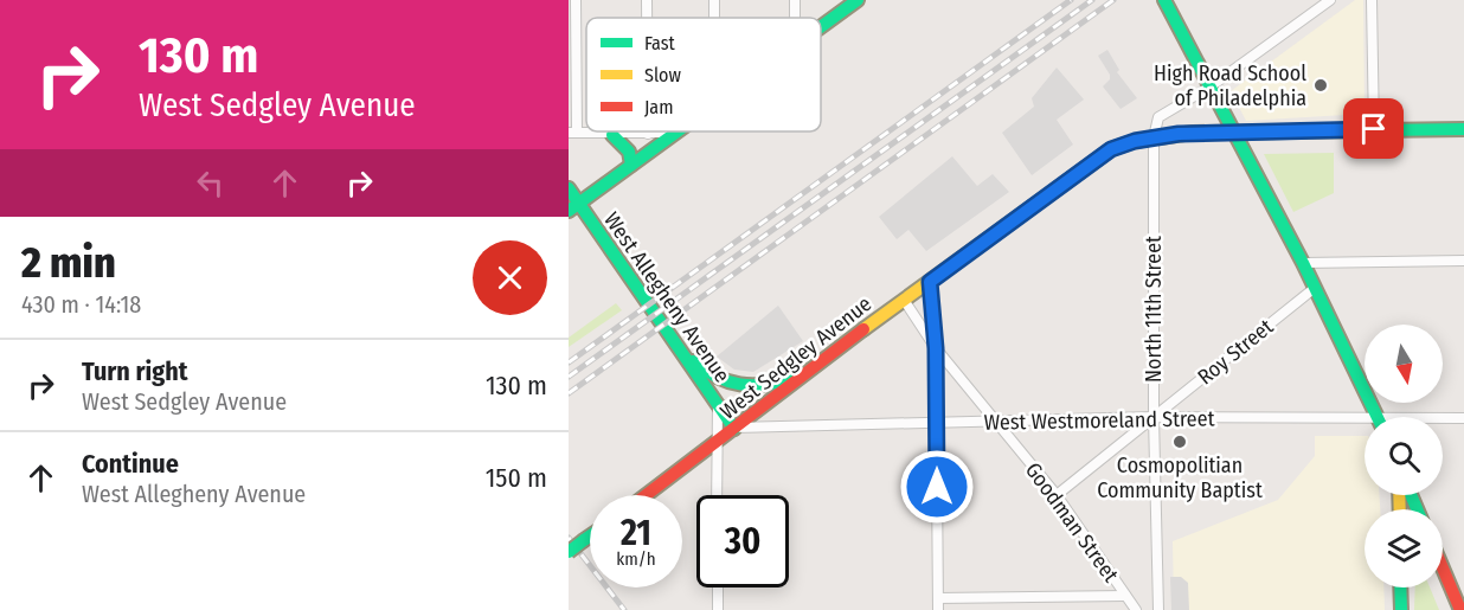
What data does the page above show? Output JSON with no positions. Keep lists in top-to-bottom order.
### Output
{
  "streets": {
    "main road": ["West Allegheny Avenue", "West Sedgley Avenue"],
    "street": [
      "North 11th Street",
      "Roy Street",
      "West Westmoreland Street",
      "Goodman Street"
    ]
  },
  "crossings": [
    ["West Allegheny Avenue", "West Sedgley Avenue"],
    ["West Allegheny Avenue", "West Westmoreland Street"],
    ["North 11th Street", "Roy Street"],
    ["North 11th Street", "West Sedgley Avenue"],
    ["North 11th Street", "West Westmoreland Street"],
    ["Roy Street", "West Westmoreland Street"],
    ["Roy Street", "Goodman Street"],
    ["West Sedgley Avenue", "West Westmoreland Street"],
    ["West Sedgley Avenue", "Goodman Street"],
    ["West Westmoreland Street", "Goodman Street"]
  ],
  "places": ["High Road School of Philadelphia", "Cosmopolitian Community Baptist"],
  "legend": ["Fast", "Slow", "Jam"],
  "north": "bottom",
  "page": {
    "turn": ["130 m", "West Sedgley Avenue"],
    "heading": ["2 min", "430 m · 14:18"],
    "list": [
      {
        "name": "Turn right",
        "note": "West Sedgley Avenue",
        "value": "130 m"
      },
      {
        "name": "Continue",
        "note": "West Allegheny Avenue",
        "value": "150 m"
      }
    ],
    "speed": "21 km/h",
    "limit": "30"
  }
}
